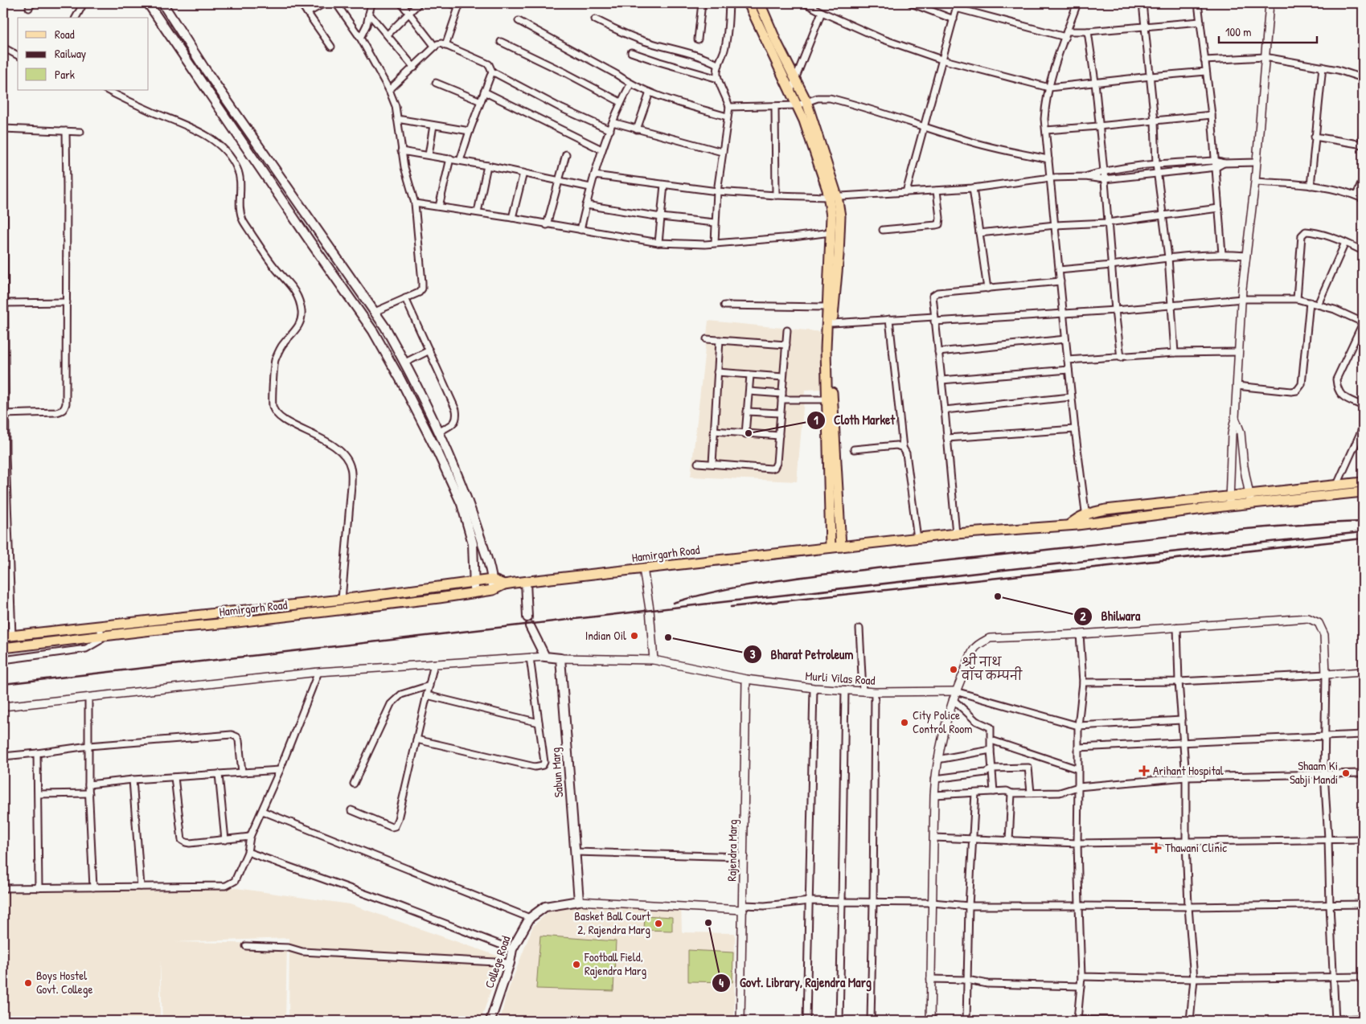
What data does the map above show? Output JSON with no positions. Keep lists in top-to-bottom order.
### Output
{
  "streets": {
    "main road": ["Hamirgarh Road", "Sabun Marg", "College Road"],
    "street": ["Murli Vilas Road", "Rajendra Marg"]
  },
  "crossings": [
    ["Murli Vilas Road", "Sabun Marg"],
    ["Murli Vilas Road", "Rajendra Marg"],
    ["Sabun Marg", "College Road"]
  ],
  "places": {
    "other": [
      "Cloth Market",
      "Bhilwara",
      "Indian Oil",
      "Bharat Petroleum",
      "श्री नाथ वॉच कम्पनी",
      "City Police Control Room",
      "Shaam Ki Sabji Mandi",
      "Govt. Library, Rajendra Marg",
      "Basket Ball Court 2, Rajendra Marg",
      "Football Field, Rajendra Marg",
      "Boys Hostel Govt. College"
    ],
    "health": ["Arihant Hospital", "Thawani Clinic"]
  },
  "legend": ["Road", "Railway", "Park"],
  "scale_bar": "100 m"
}
